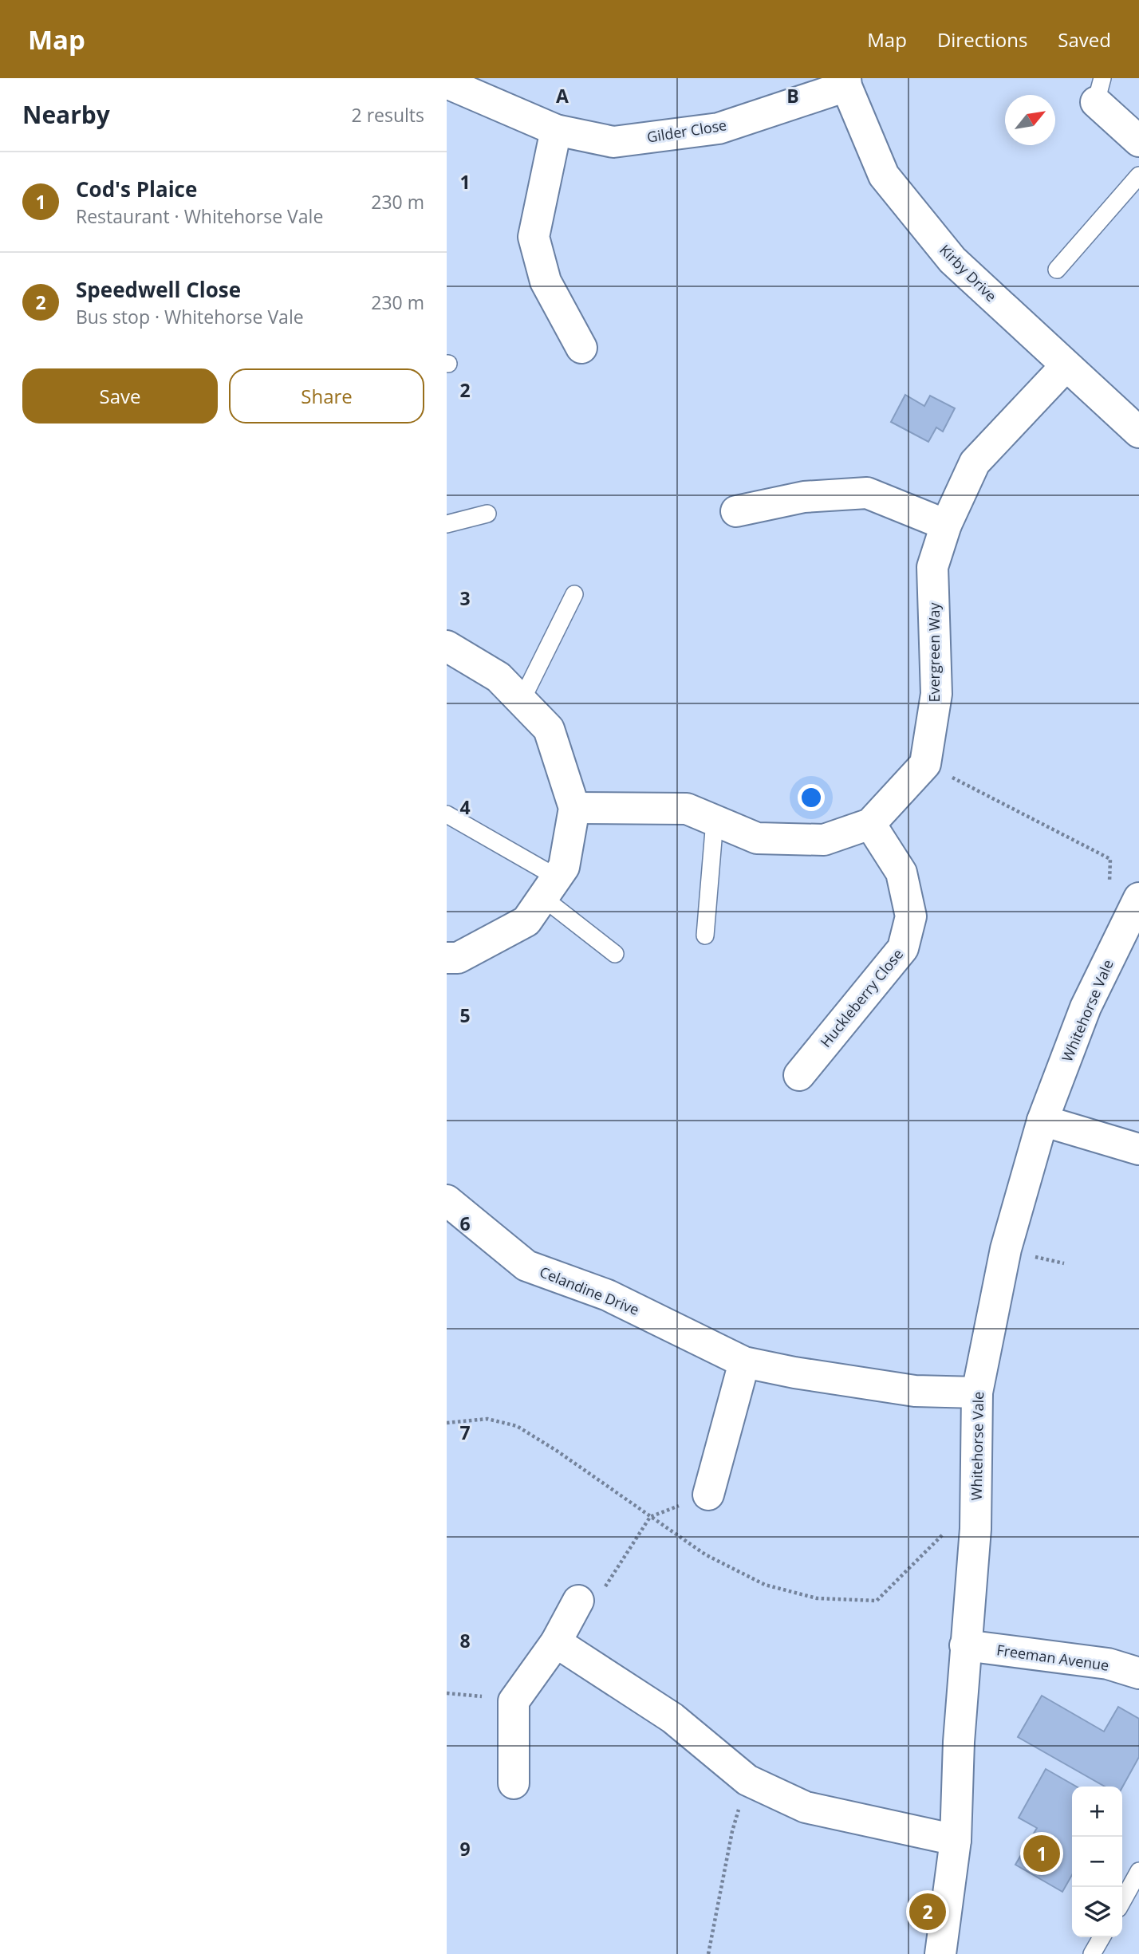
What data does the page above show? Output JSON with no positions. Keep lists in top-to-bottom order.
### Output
{
  "streets": {
    "street": [
      "Gilder Close",
      "Kirby Drive",
      "Evergreen Way",
      "Huckleberry Close",
      "Whitehorse Vale",
      "Celandine Drive",
      "Freeman Avenue"
    ]
  },
  "crossings": [
    ["Gilder Close", "Kirby Drive"],
    ["Kirby Drive", "Evergreen Way"],
    ["Whitehorse Vale", "Celandine Drive"],
    ["Whitehorse Vale", "Freeman Avenue"]
  ],
  "north": "top right",
  "page": {
    "header": "Map",
    "nav": ["Map", "Directions", "Saved"],
    "heading": ["Nearby", "2 results"],
    "list": [
      {
        "mark": "1",
        "name": "Cod's Plaice",
        "note": "Restaurant · Whitehorse Vale",
        "value": "230 m"
      },
      {
        "mark": "2",
        "name": "Speedwell Close",
        "note": "Bus stop · Whitehorse Vale",
        "value": "230 m"
      }
    ],
    "buttons": ["Save", "Share"],
    "map_buttons": ["+", "−"],
    "pins": ["1", "2"]
  },
  "grid": {
    "columns": ["A", "B"],
    "rows": [
      "1",
      "2",
      "3",
      "4",
      "5",
      "6",
      "7",
      "8",
      "9"
    ]
  }
}
